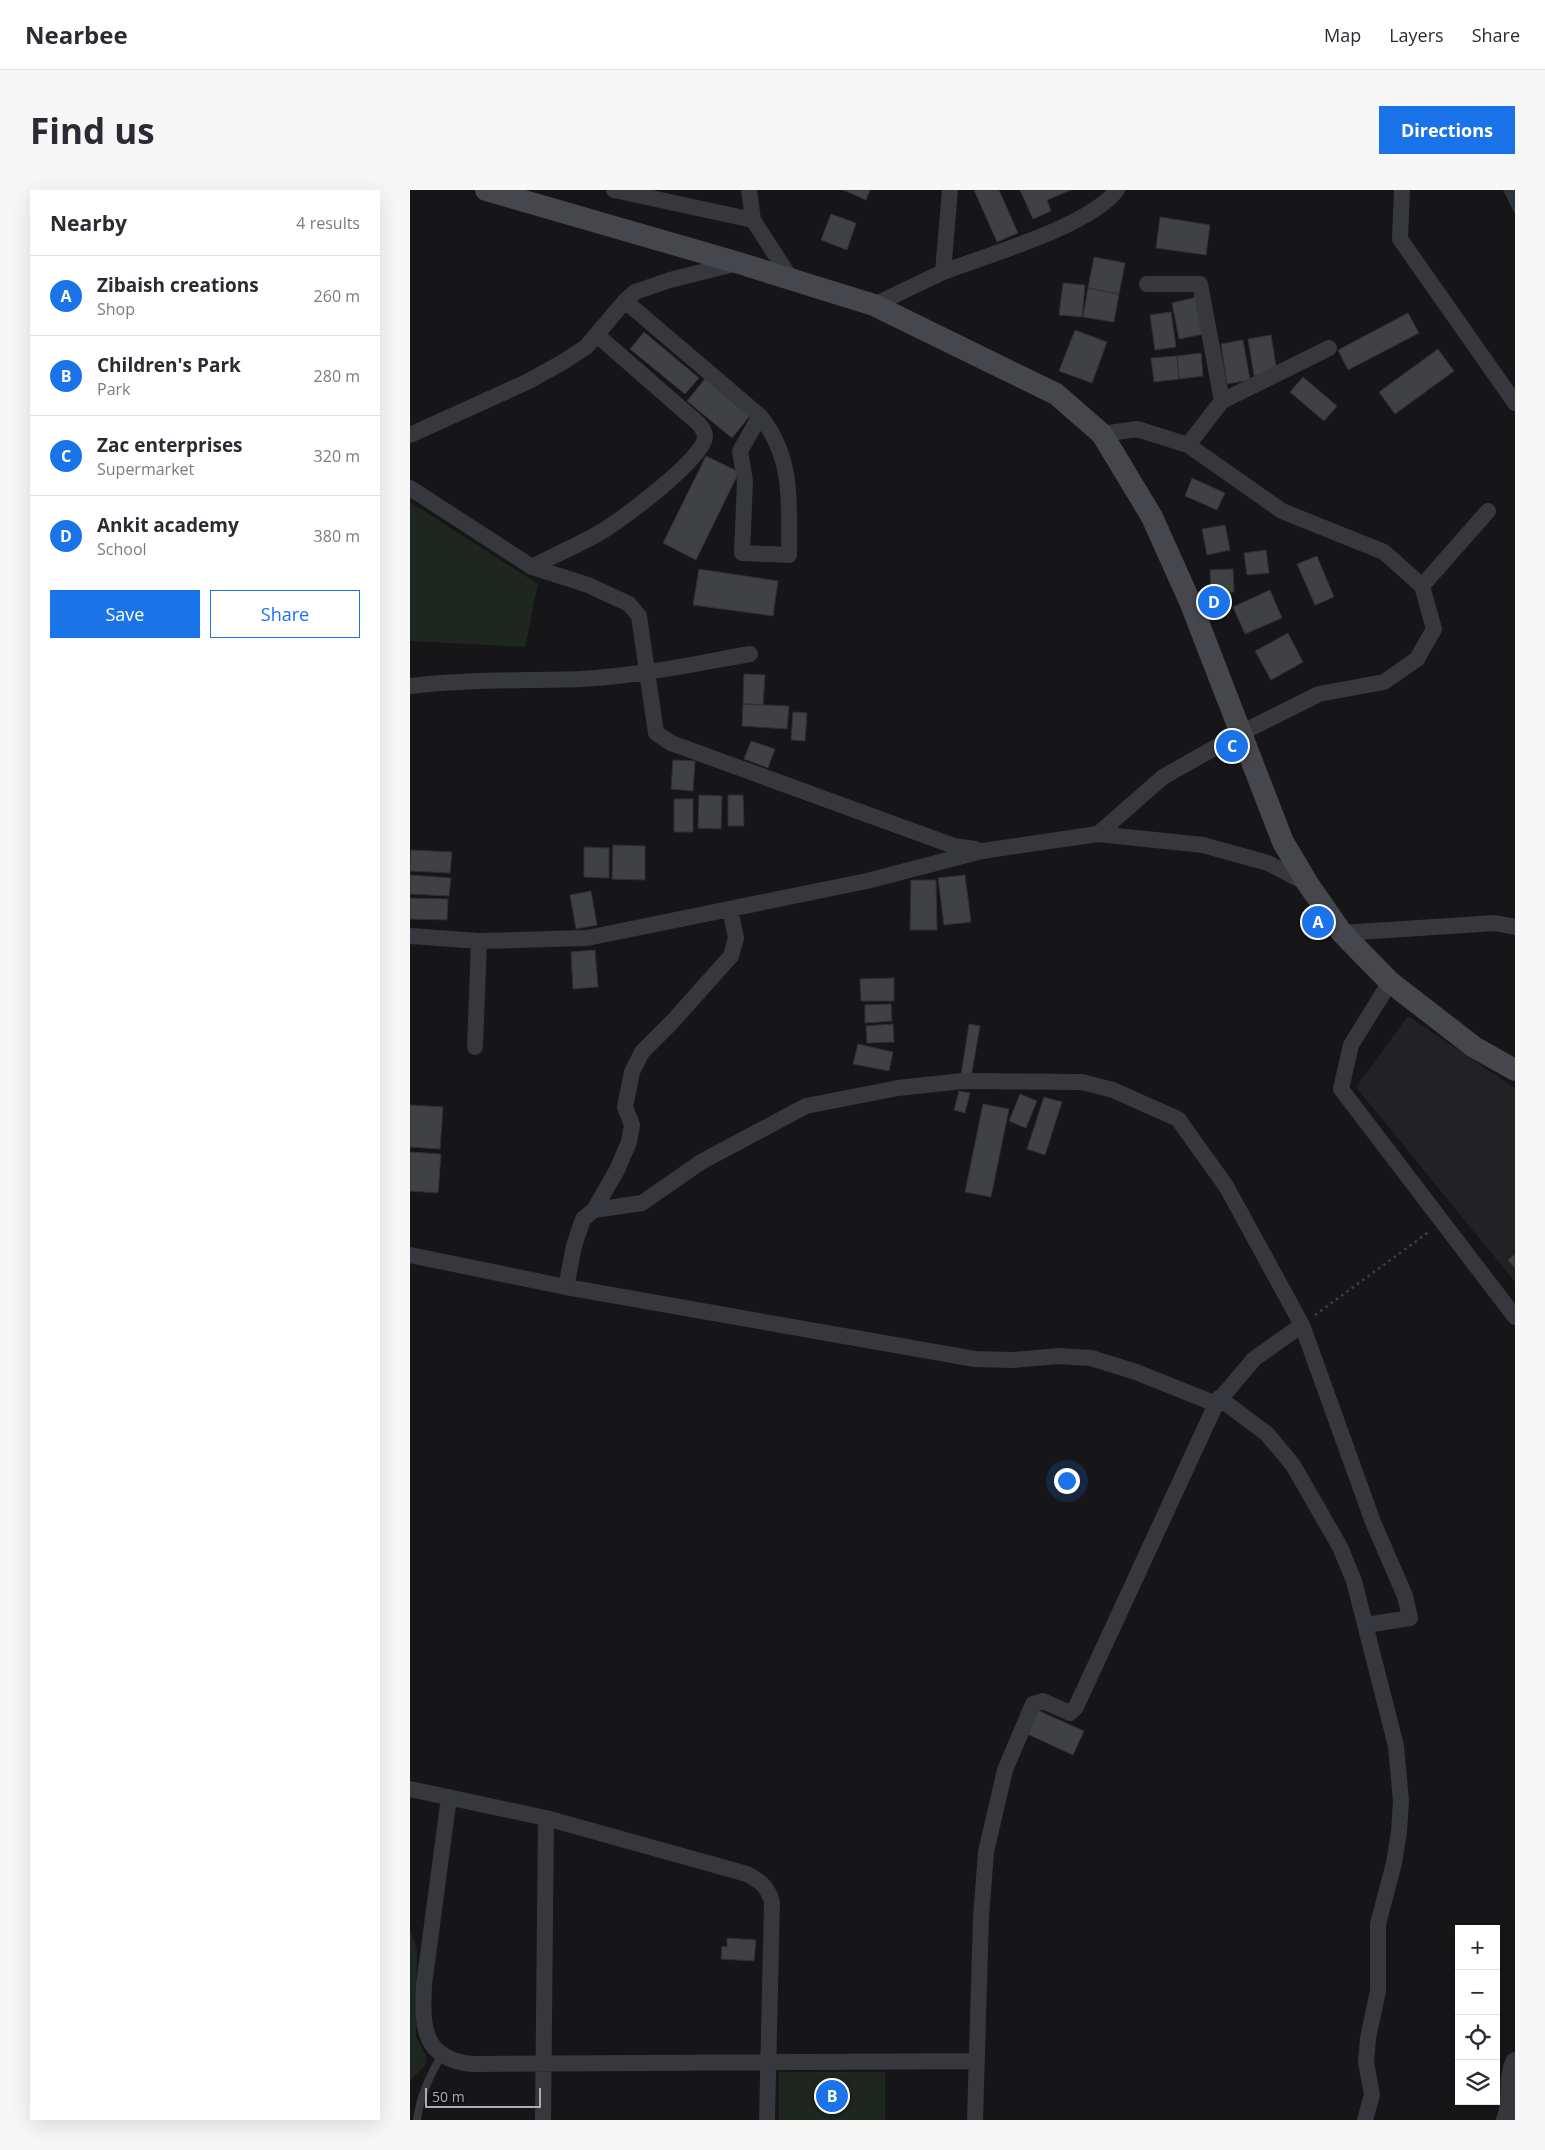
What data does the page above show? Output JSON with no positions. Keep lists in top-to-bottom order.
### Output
{
  "scale_bar": "50 m",
  "page": {
    "header": "Nearbee",
    "nav": ["Map", "Layers", "Share"],
    "buttons": [
      "Directions",
      ["Save", "Share"]
    ],
    "title": "Find us",
    "heading": ["Nearby", "4 results"],
    "list": [
      {
        "mark": "A",
        "name": "Zibaish creations",
        "note": "Shop",
        "value": "260 m"
      },
      {
        "mark": "B",
        "name": "Children's Park",
        "note": "Park",
        "value": "280 m"
      },
      {
        "mark": "C",
        "name": "Zac enterprises",
        "note": "Supermarket",
        "value": "320 m"
      },
      {
        "mark": "D",
        "name": "Ankit academy",
        "note": "School",
        "value": "380 m"
      }
    ],
    "pins": [
      "D",
      "C",
      "A",
      "B"
    ],
    "map_buttons": ["+", "−"],
    "scale": "50 m"
  }
}
